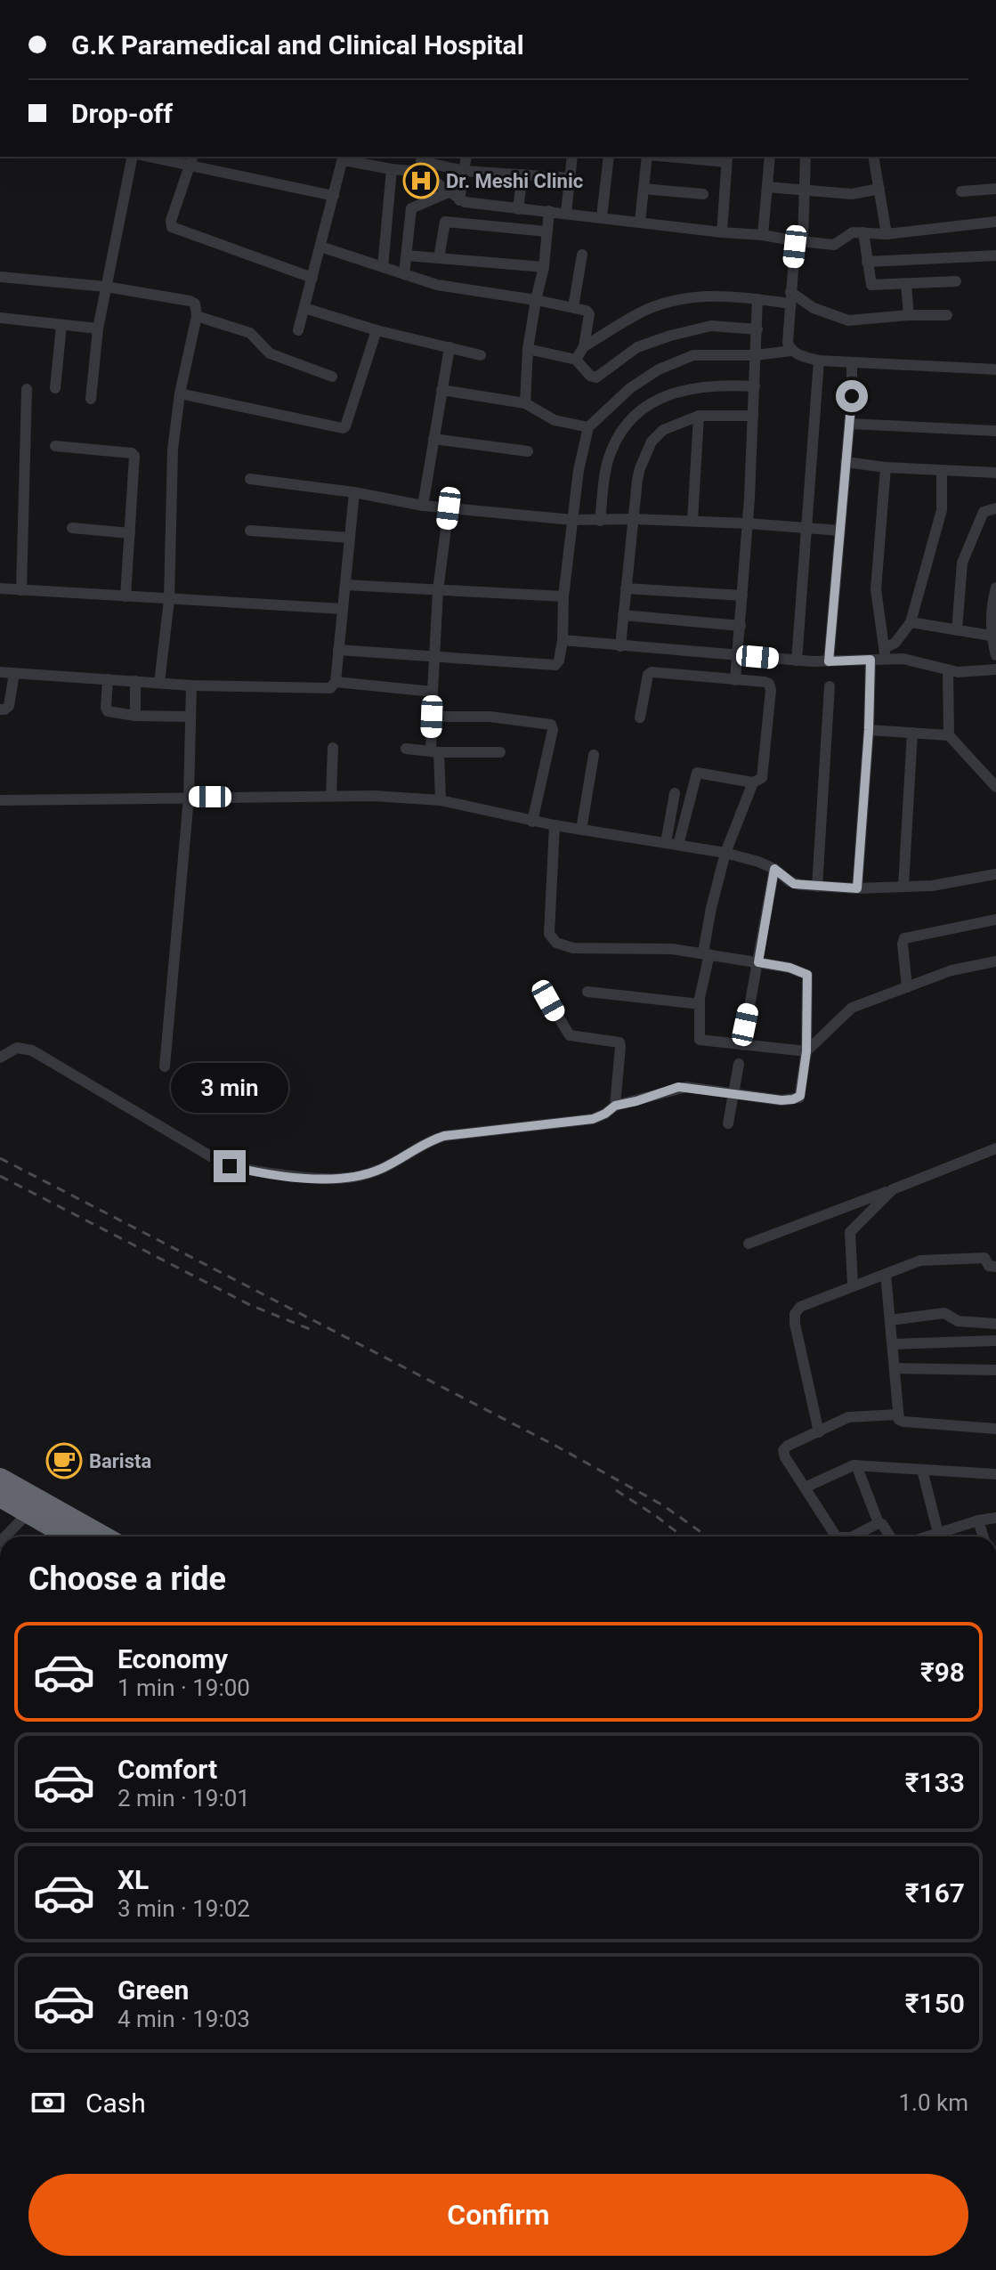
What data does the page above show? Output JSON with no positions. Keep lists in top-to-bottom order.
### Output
{
  "places": {
    "hospital": ["Dr. Meshi Clinic"],
    "cafe": ["Barista"]
  },
  "page": {
    "banner": ["G.K Paramedical and Clinical Hospital", "Drop-off"],
    "bubble": "3 min",
    "heading": "Choose a ride",
    "list": [
      {
        "name": "Economy",
        "note": "1 min · 19:00",
        "value": "₹98"
      },
      {
        "name": "Comfort",
        "note": "2 min · 19:01",
        "value": "₹133"
      },
      {
        "name": "XL",
        "note": "3 min · 19:02",
        "value": "₹167"
      },
      {
        "name": "Green",
        "note": "4 min · 19:03",
        "value": "₹150"
      }
    ],
    "pay": ["Cash", "1.0 km"],
    "buttons": "Confirm"
  }
}
